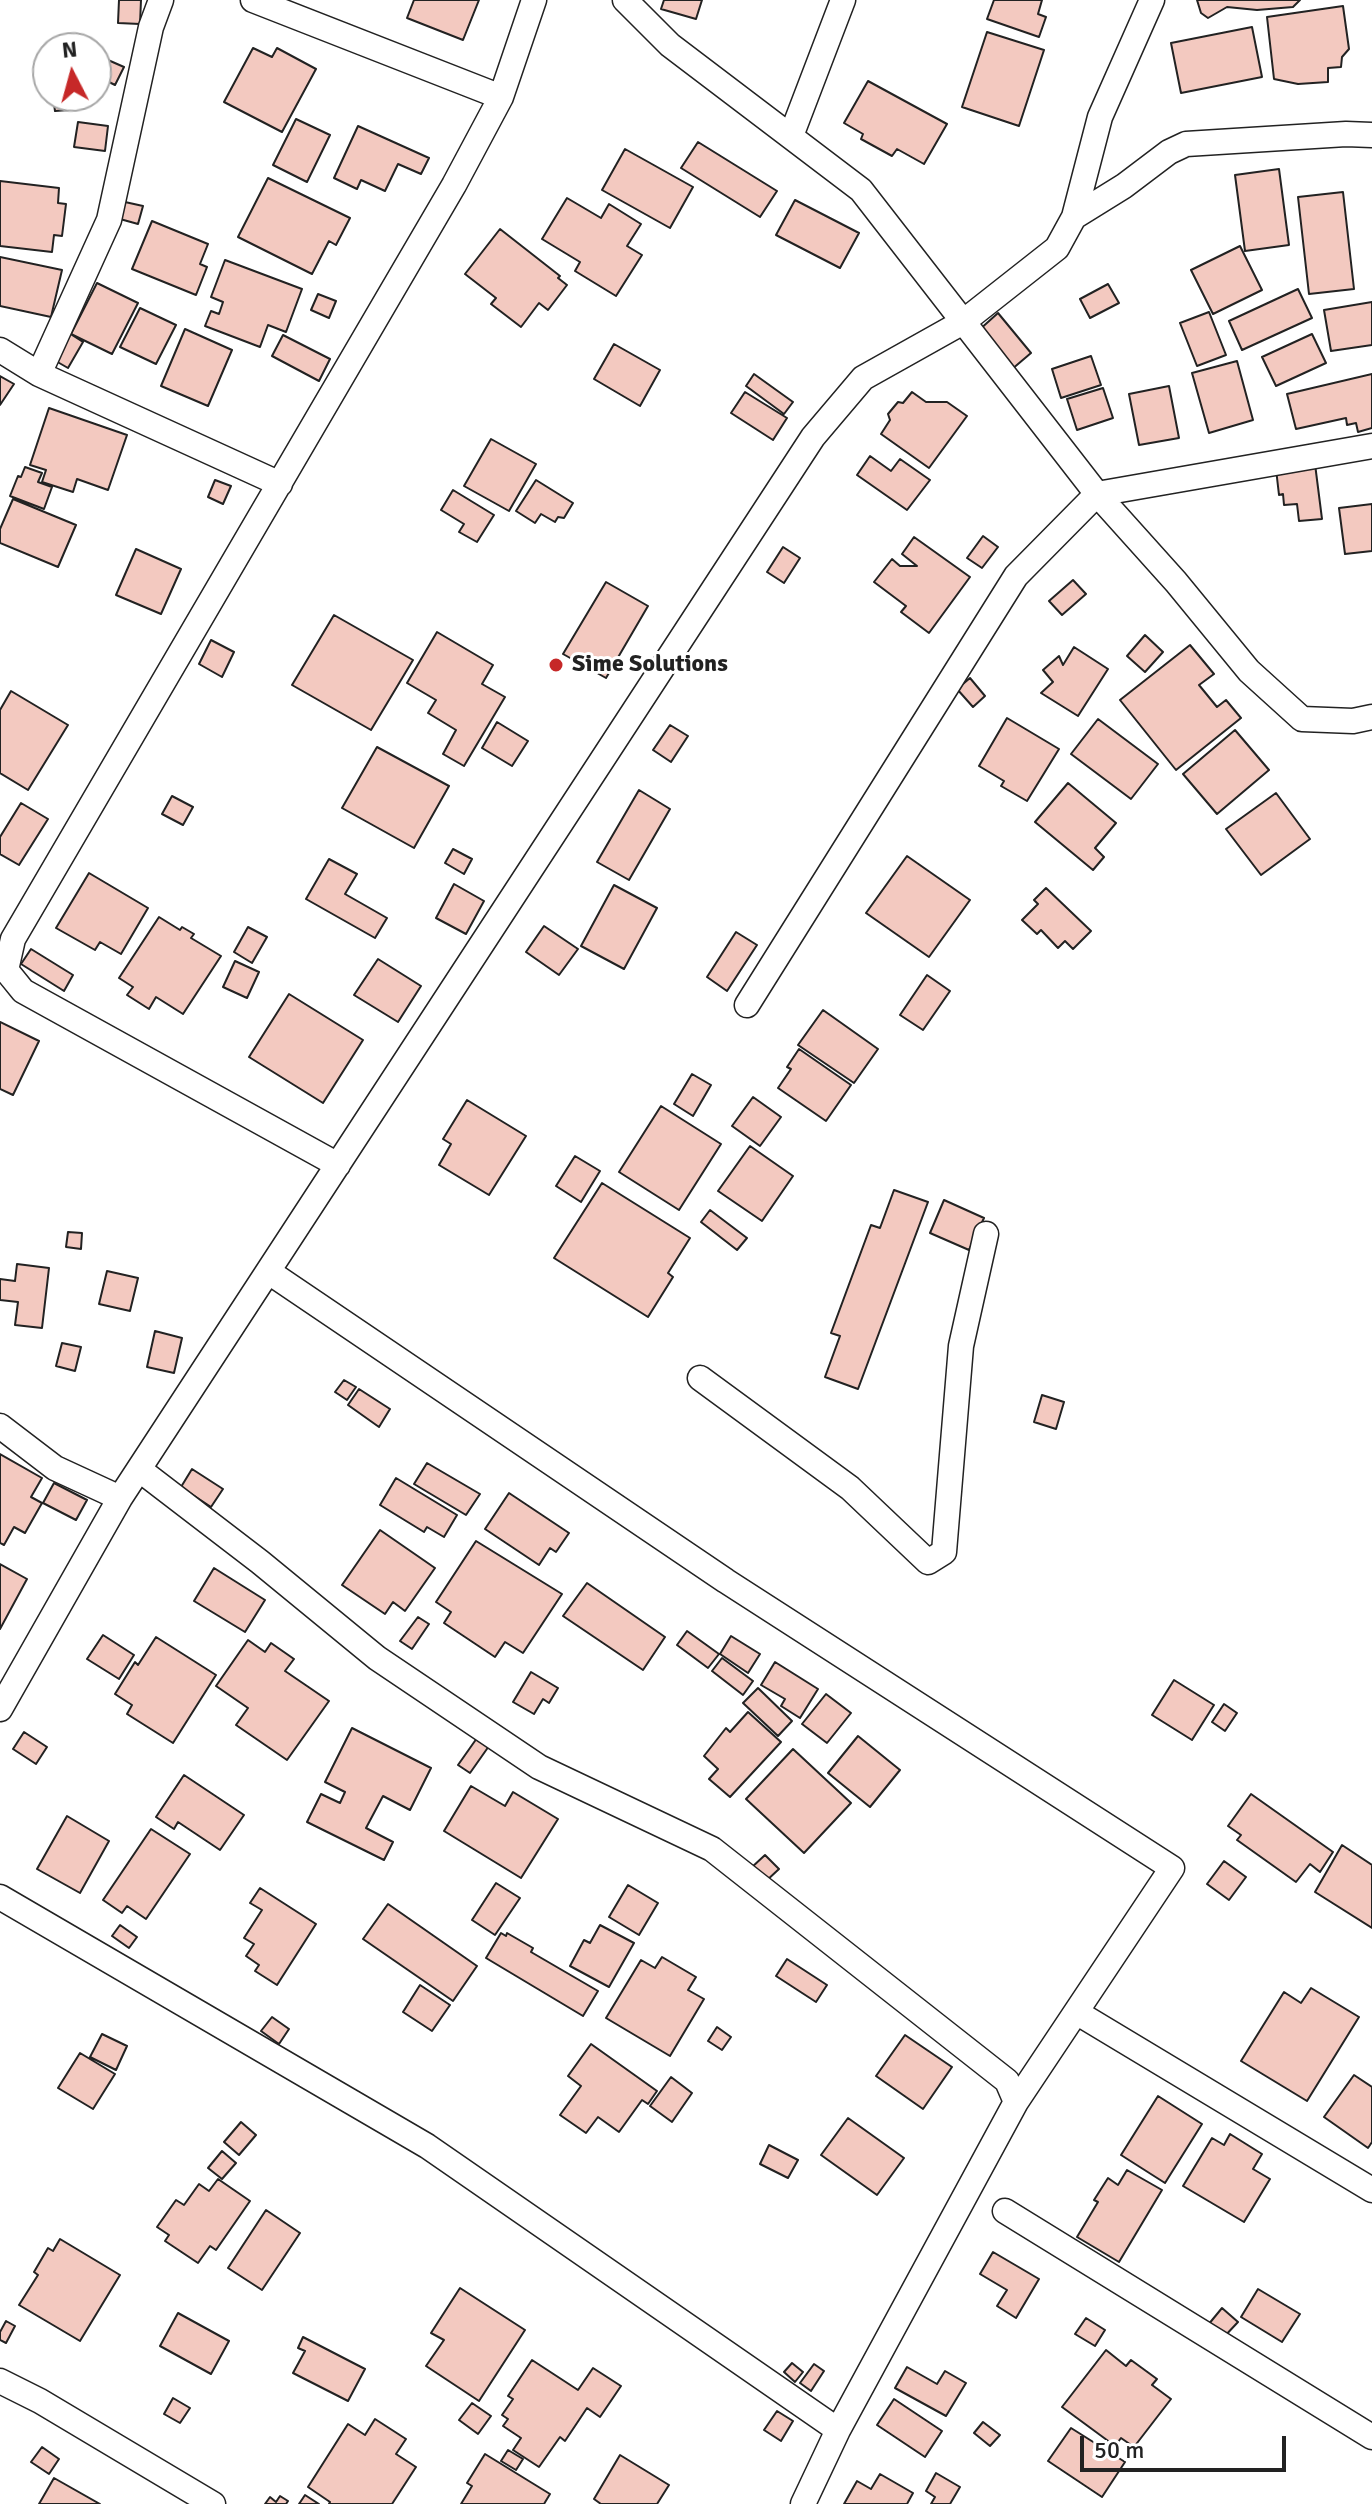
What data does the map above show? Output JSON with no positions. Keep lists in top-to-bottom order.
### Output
{
  "places": ["Sime Solutions"],
  "scale_bar": "50 m",
  "north": "top"
}
